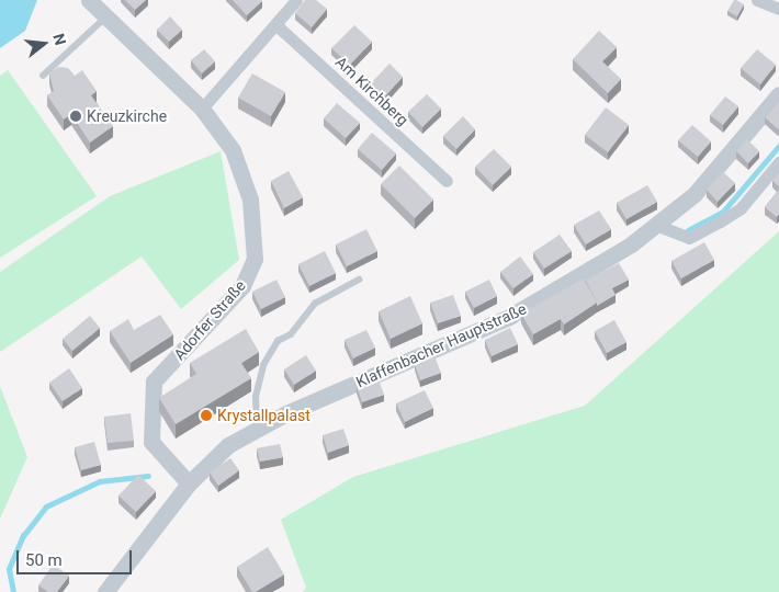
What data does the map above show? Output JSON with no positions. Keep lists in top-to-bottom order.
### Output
{
  "streets": {
    "street": ["Am Kirchberg", "Adorfer Straße", "Klaffenbacher Hauptstraße"]
  },
  "crossings": [
    ["Adorfer Straße", "Klaffenbacher Hauptstraße"]
  ],
  "places": ["Kreuzkirche", "Krystallpalast"],
  "scale_bar": "50 m",
  "north": "right"
}
